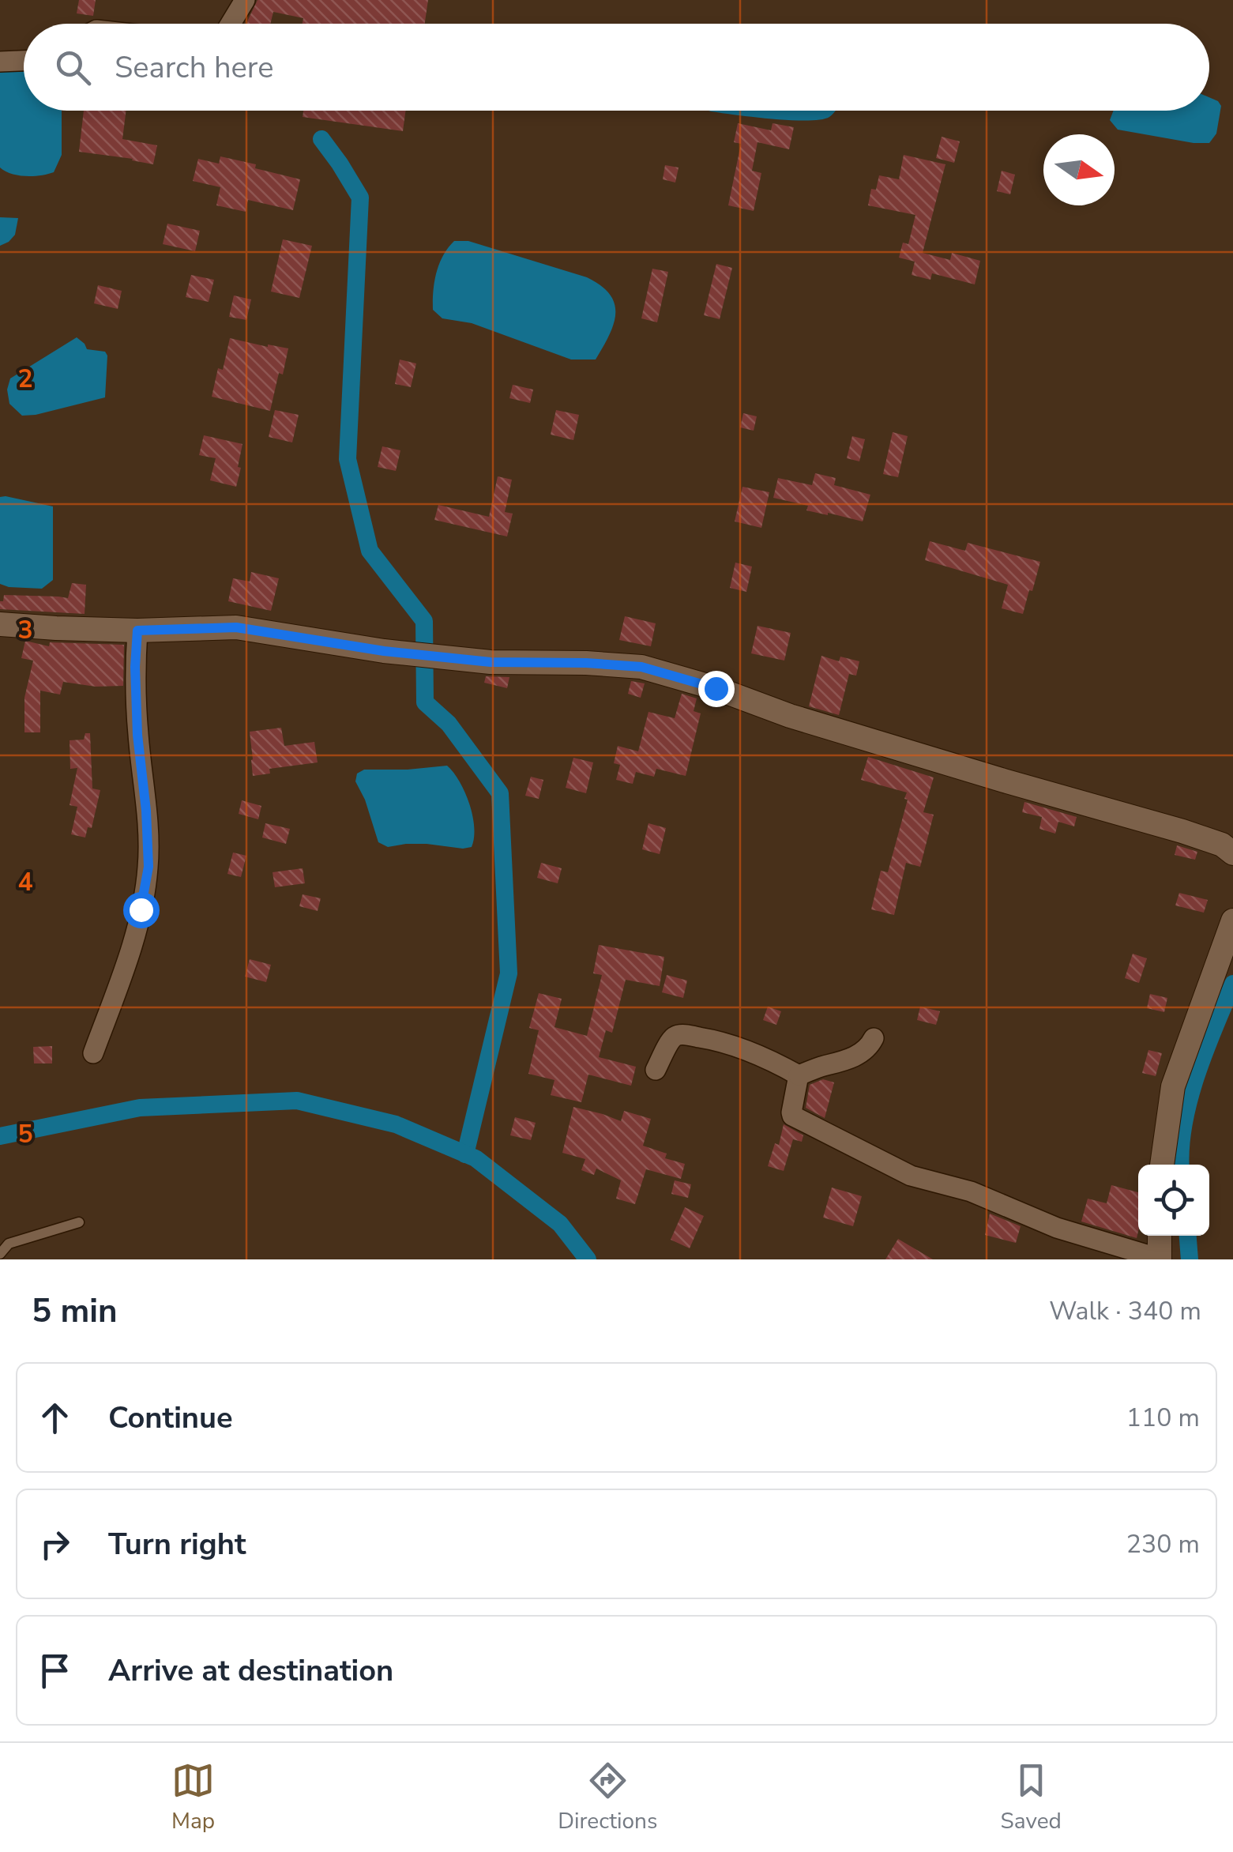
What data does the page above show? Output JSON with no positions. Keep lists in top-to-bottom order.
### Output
{
  "north": "right",
  "page": {
    "search": "Search here",
    "heading": ["5 min", "Walk · 340 m"],
    "list": [
      ["Continue", "110 m"],
      ["Turn right", "230 m"],
      "Arrive at destination"
    ],
    "nav": ["Map", "Directions", "Saved"]
  },
  "grid": {
    "rows": [
      "2",
      "3",
      "4",
      "5"
    ]
  }
}
